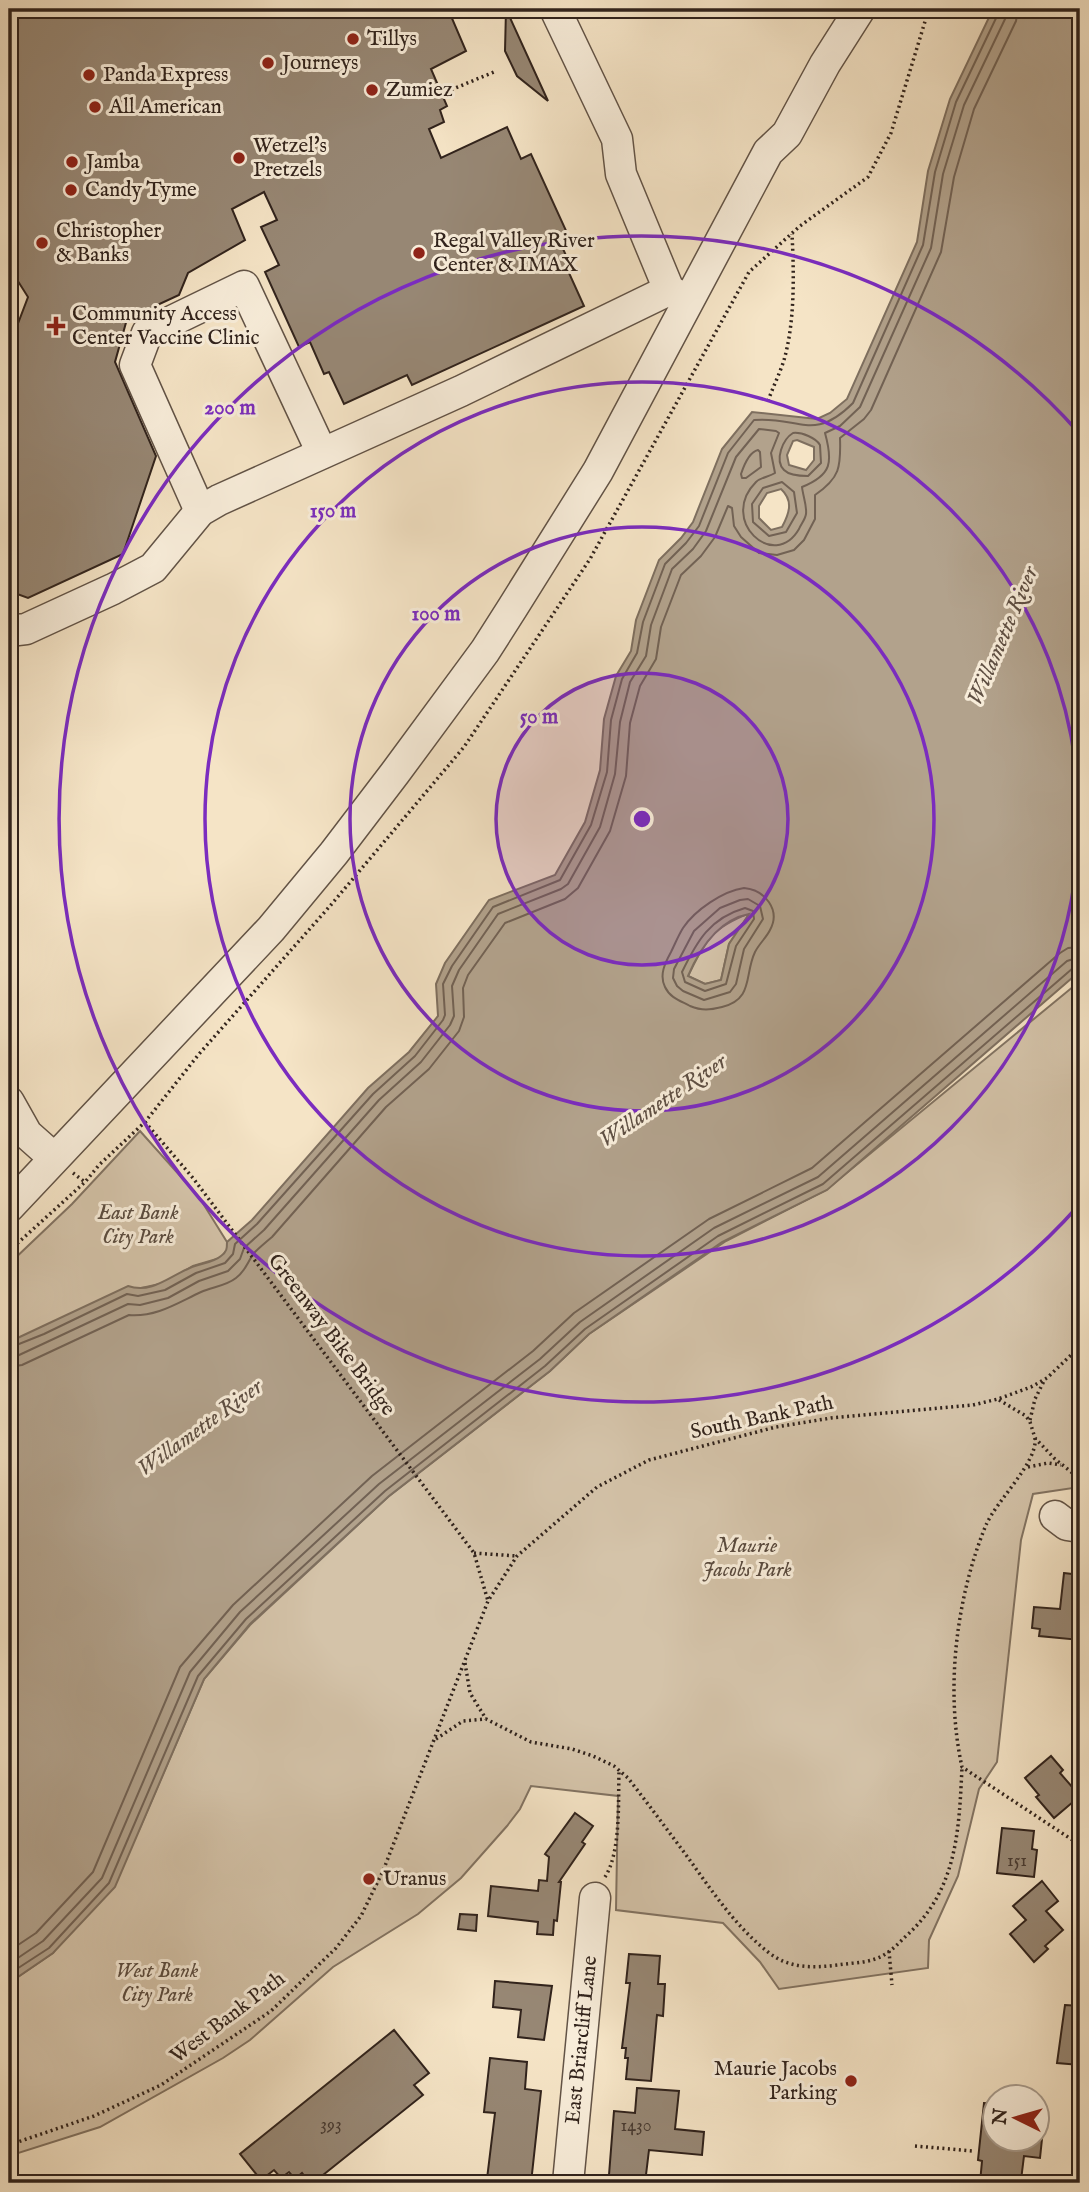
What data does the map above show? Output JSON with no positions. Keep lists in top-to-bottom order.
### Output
{
  "streets": {
    "street": ["East Briarcliff Lane"],
    "path": ["Greenway Bike Bridge", "South Bank Path", "West Bank Path"]
  },
  "crossings": [
    ["Greenway Bike Bridge", "South Bank Path"],
    ["Greenway Bike Bridge", "West Bank Path"],
    ["South Bank Path", "West Bank Path"]
  ],
  "water": ["Willamette River"],
  "parks": ["East Bank City Park", "Maurie Jacobs Park", "West Bank City Park"],
  "places": {
    "other": [
      "Tillys",
      "Journeys",
      "Panda Express",
      "Zumiez",
      "All American",
      "Wetzel's Pretzels",
      "Jamba",
      "Candy Tyme",
      "Christopher & Banks",
      "Regal Valley River Center & IMAX",
      "Uranus",
      "Maurie Jacobs Parking"
    ],
    "health": ["Community Access Center Vaccine Clinic"]
  },
  "house_numbers": ["151", "393", "1430"],
  "north": "left",
  "rings": [
    "200 m",
    "150 m",
    "100 m",
    "50 m"
  ]
}
